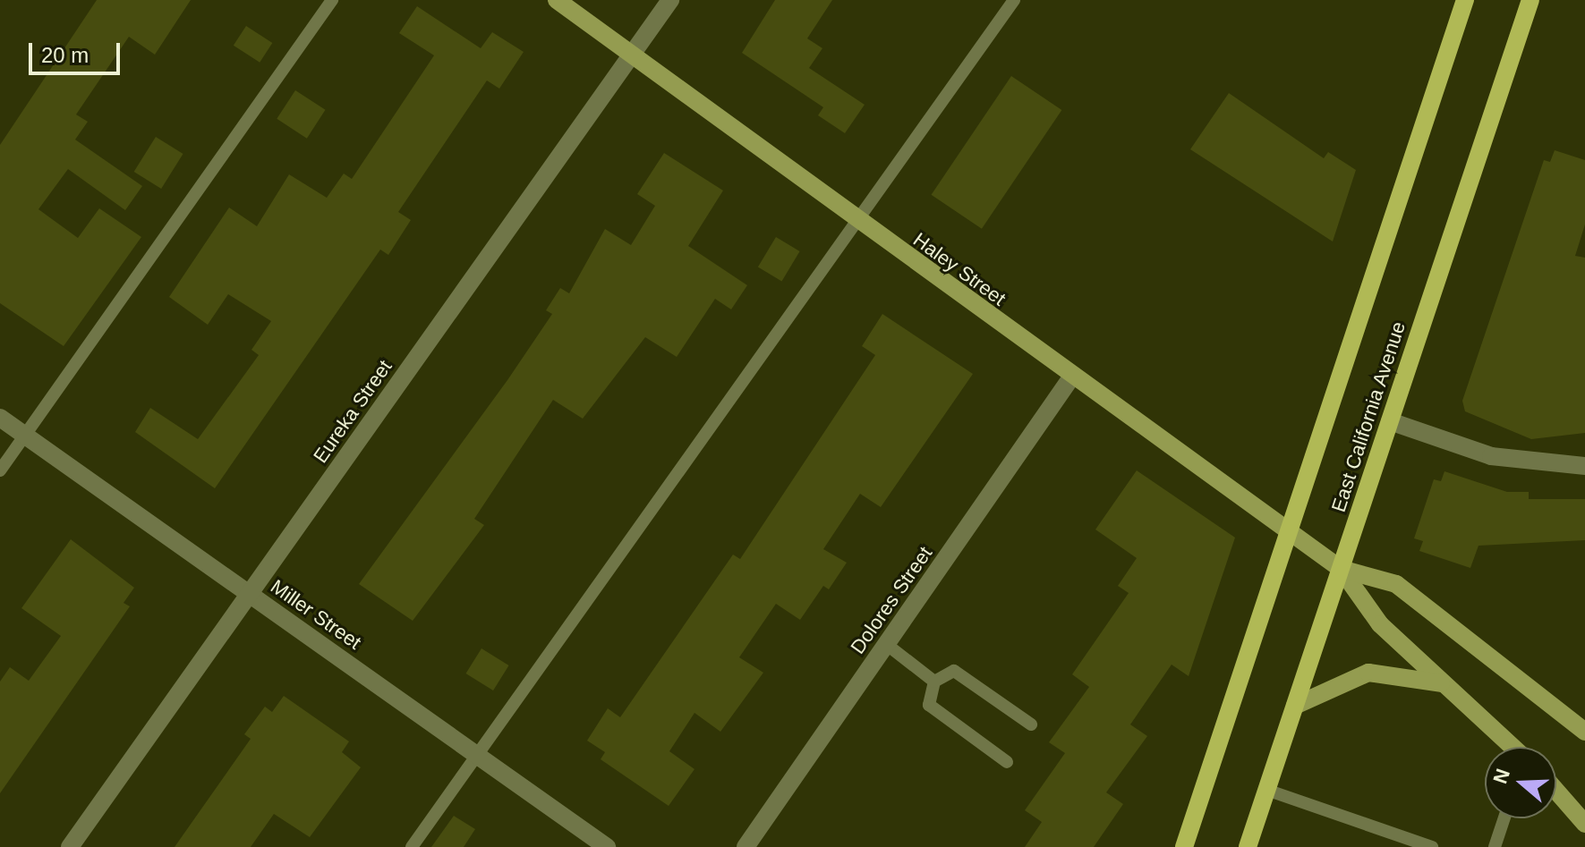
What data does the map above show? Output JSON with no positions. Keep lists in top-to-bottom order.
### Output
{
  "streets": {
    "main road": ["East California Avenue"],
    "street": [
      "Haley Street",
      "Eureka Street",
      "Dolores Street",
      "Miller Street"
    ]
  },
  "crossings": [
    ["Haley Street", "Eureka Street"],
    ["Haley Street", "East California Avenue"],
    ["Haley Street", "Dolores Street"],
    ["Eureka Street", "Miller Street"]
  ],
  "scale_bar": "20 m",
  "north": "left"
}
